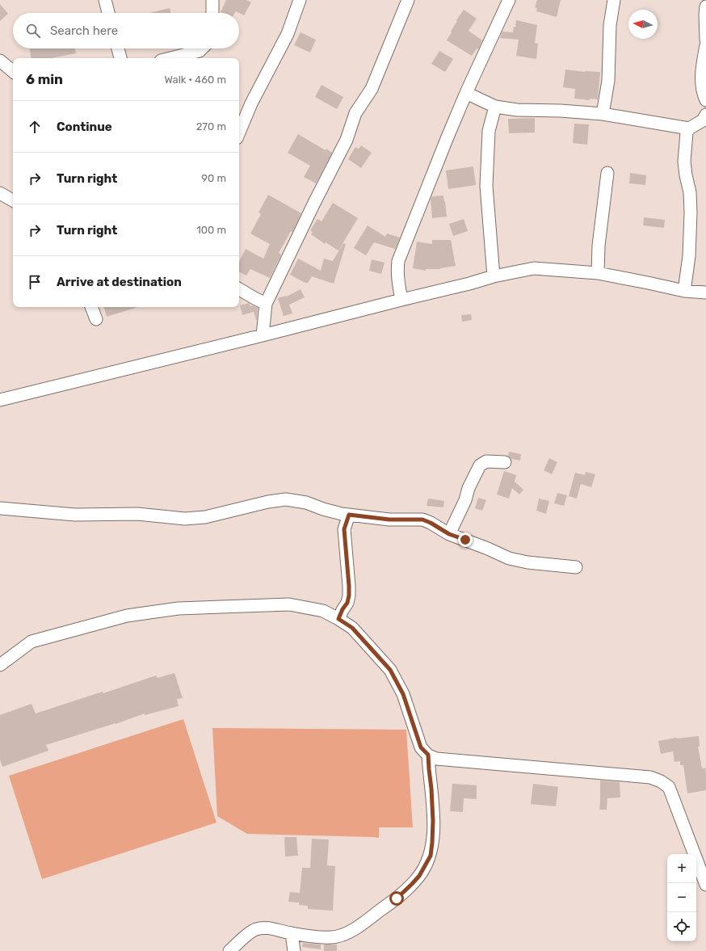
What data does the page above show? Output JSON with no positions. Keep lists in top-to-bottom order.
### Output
{
  "north": "left",
  "page": {
    "search": "Search here",
    "heading": ["6 min", "Walk · 460 m"],
    "list": [
      ["Continue", "270 m"],
      ["Turn right", "90 m"],
      ["Turn right", "100 m"],
      "Arrive at destination"
    ],
    "map_buttons": ["+", "−"]
  }
}
